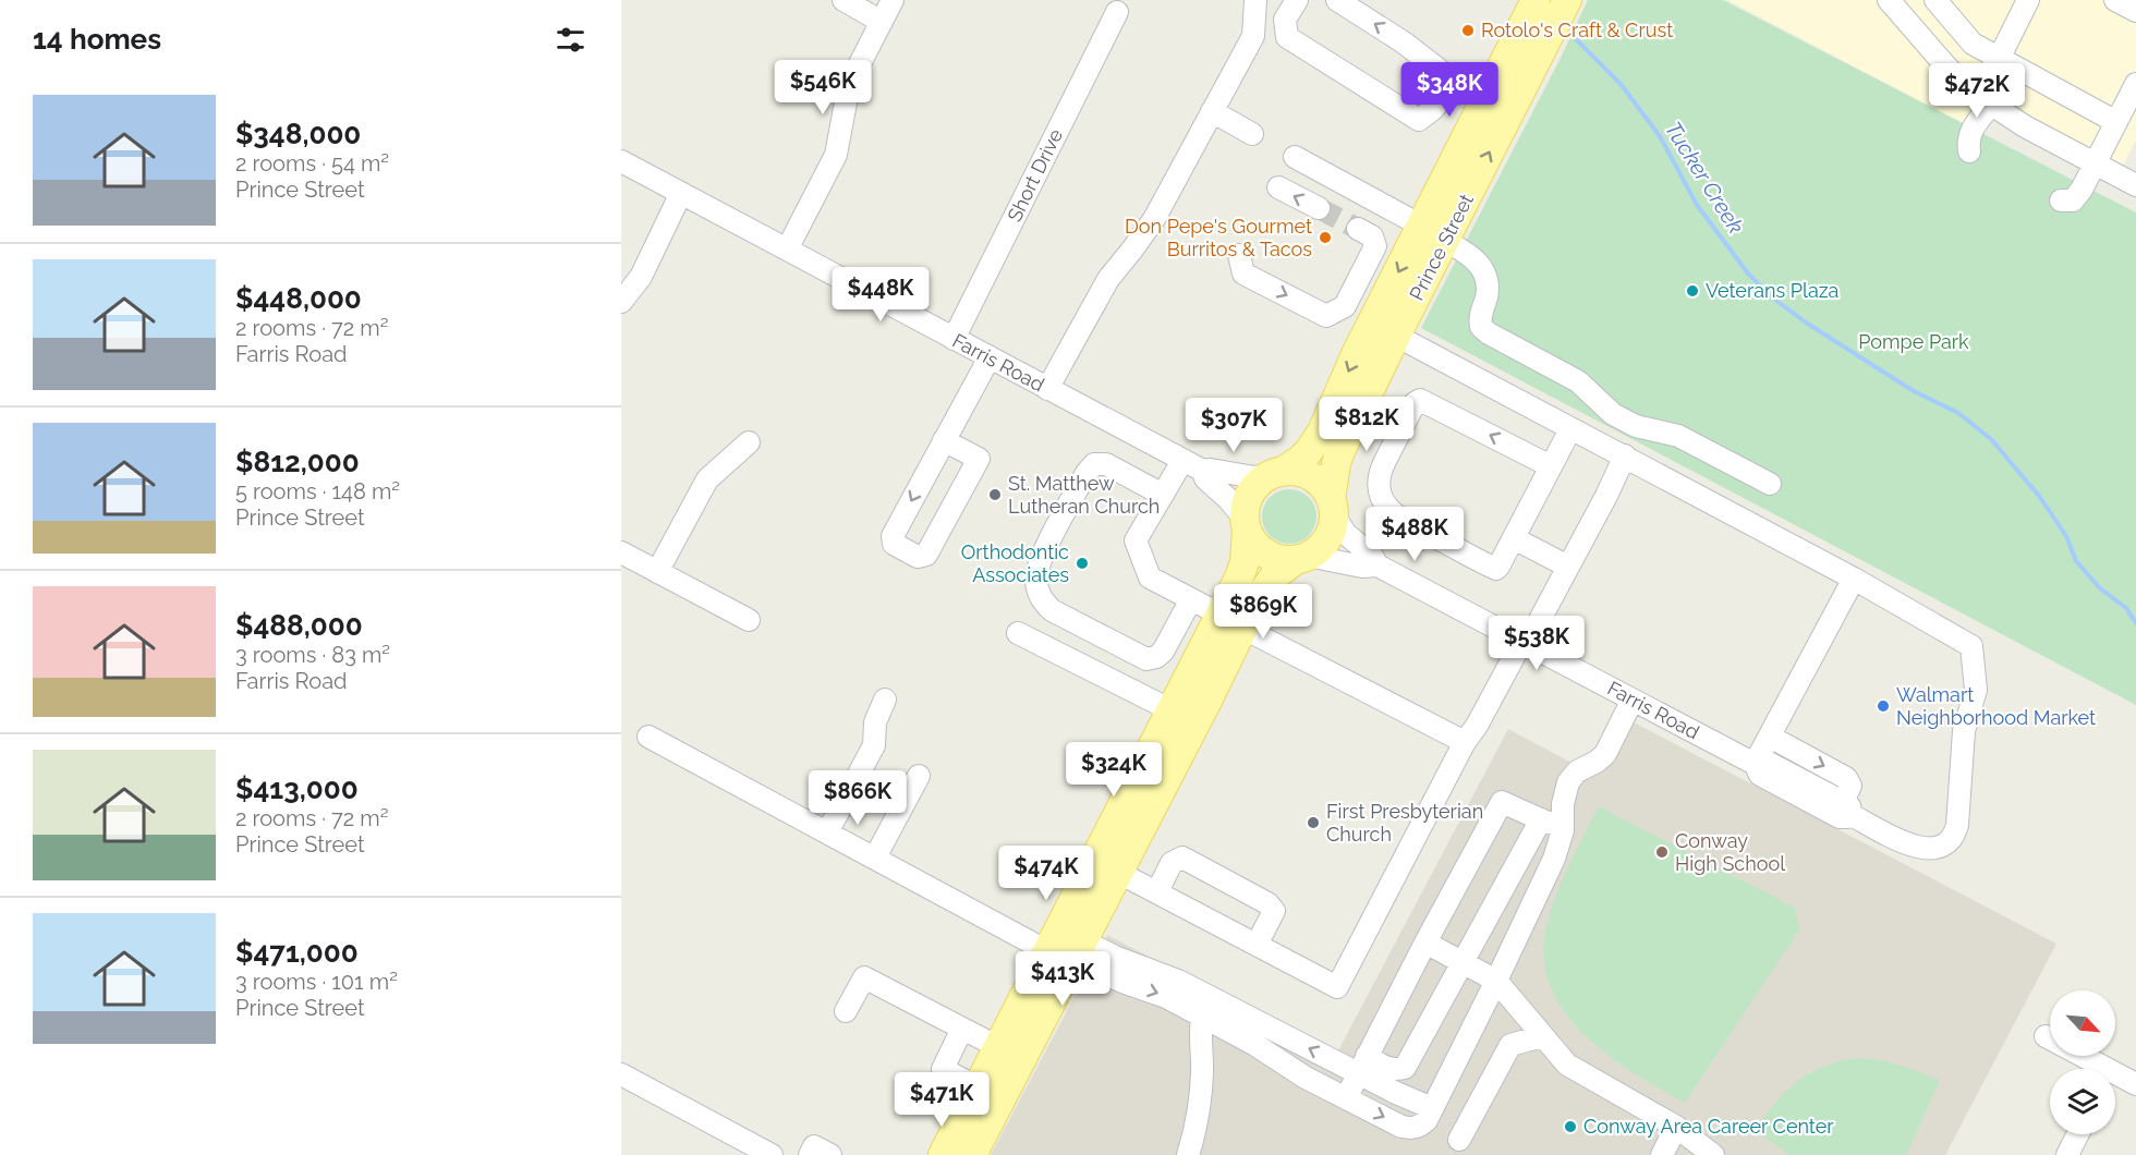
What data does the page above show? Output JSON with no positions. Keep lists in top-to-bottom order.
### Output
{
  "streets": {
    "main road": ["Prince Street"],
    "street": ["Short Drive", "Farris Road"]
  },
  "crossings": [
    ["Short Drive", "Farris Road"],
    ["Prince Street", "Farris Road"]
  ],
  "water": ["Tucker Creek"],
  "parks": ["Pompe Park"],
  "places": [
    "Rotolo's Craft & Crust",
    "Don Pepe's Gourmet Burritos & Tacos",
    "Veterans Plaza",
    "St. Matthew Lutheran Church",
    "Orthodontic Associates",
    "Walmart Neighborhood Market",
    "First Presbyterian Church",
    "Conway High School",
    "Conway Area Career Center"
  ],
  "north": "bottom right",
  "page": {
    "heading": "14 homes",
    "price": [
      "$546K",
      "$348K",
      "$472K",
      "$448K",
      "$812K",
      "$307K",
      "$488K",
      "$869K",
      "$538K",
      "$324K",
      "$866K",
      "$474K",
      "$413K",
      "$471K"
    ],
    "list": [
      {
        "name": "$348,000",
        "note": "2 rooms · 54 m² · Prince Street"
      },
      {
        "name": "$448,000",
        "note": "2 rooms · 72 m² · Farris Road"
      },
      {
        "name": "$812,000",
        "note": "5 rooms · 148 m² · Prince Street"
      },
      {
        "name": "$488,000",
        "note": "3 rooms · 83 m² · Farris Road"
      },
      {
        "name": "$413,000",
        "note": "2 rooms · 72 m² · Prince Street"
      },
      {
        "name": "$471,000",
        "note": "3 rooms · 101 m² · Prince Street"
      }
    ]
  }
}
